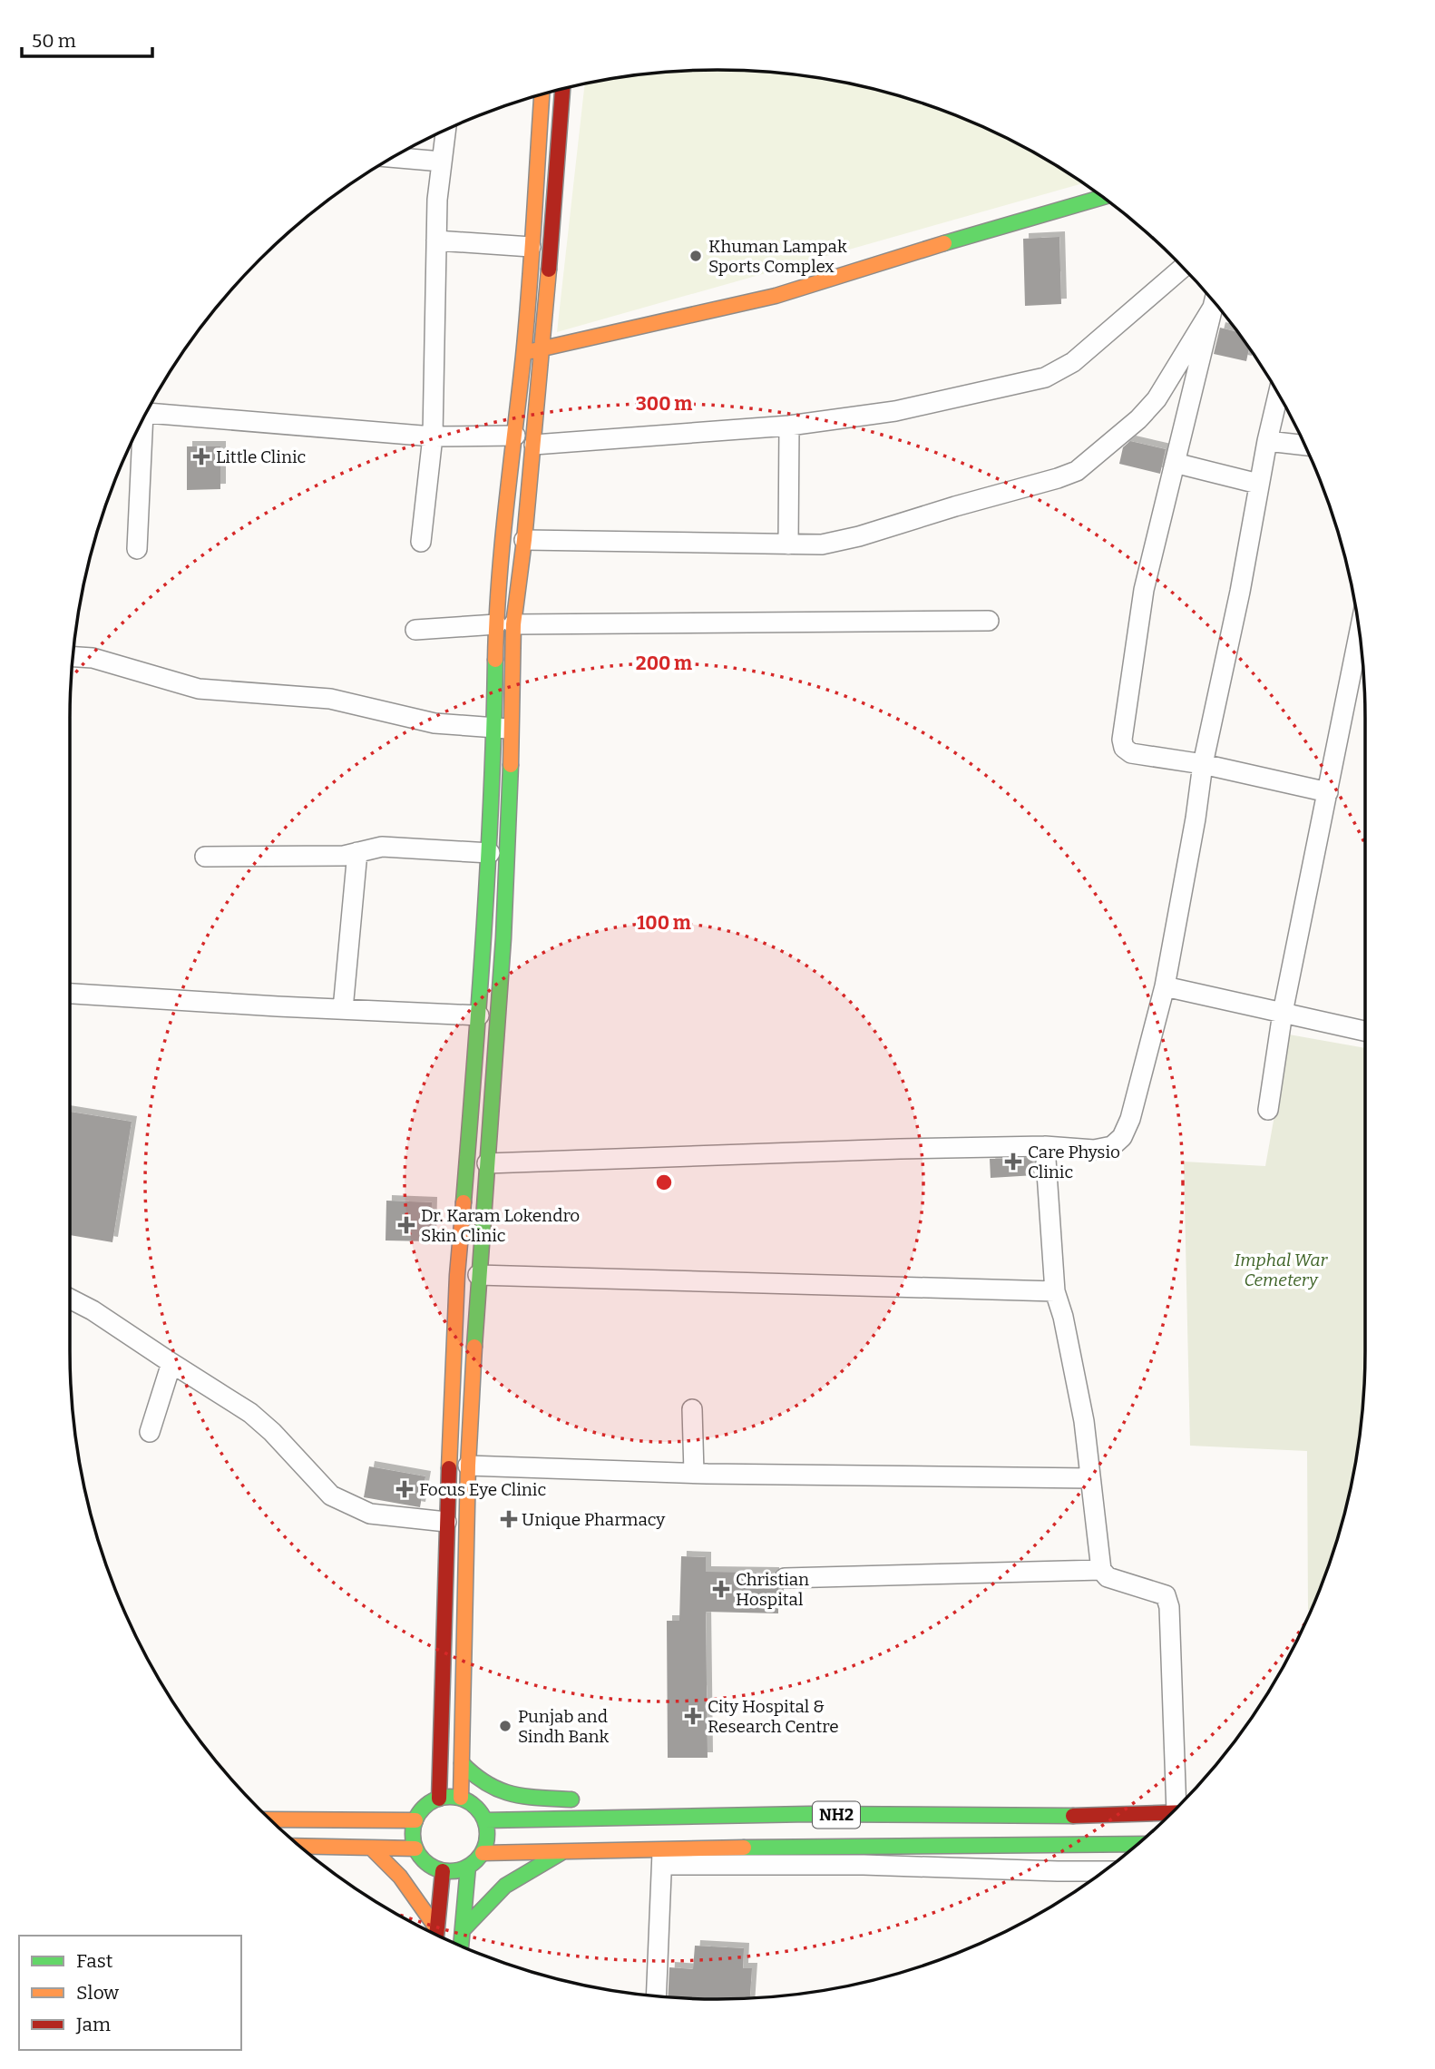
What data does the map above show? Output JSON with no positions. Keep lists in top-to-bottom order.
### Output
{
  "streets": {
    "main road": ["NH2"]
  },
  "parks": ["Imphal War Cemetery"],
  "places": {
    "other": ["Khuman Lampak Sports Complex", "Punjab and Sindh Bank"],
    "health": [
      "Little Clinic",
      "Care Physio Clinic",
      "Dr. Karam Lokendro Skin Clinic",
      "Focus Eye Clinic",
      "Unique Pharmacy",
      "Christian Hospital",
      "City Hospital & Research Centre"
    ]
  },
  "legend": ["Fast", "Slow", "Jam"],
  "scale_bar": "50 m",
  "rings": ["300 m", "200 m", "100 m"]
}
